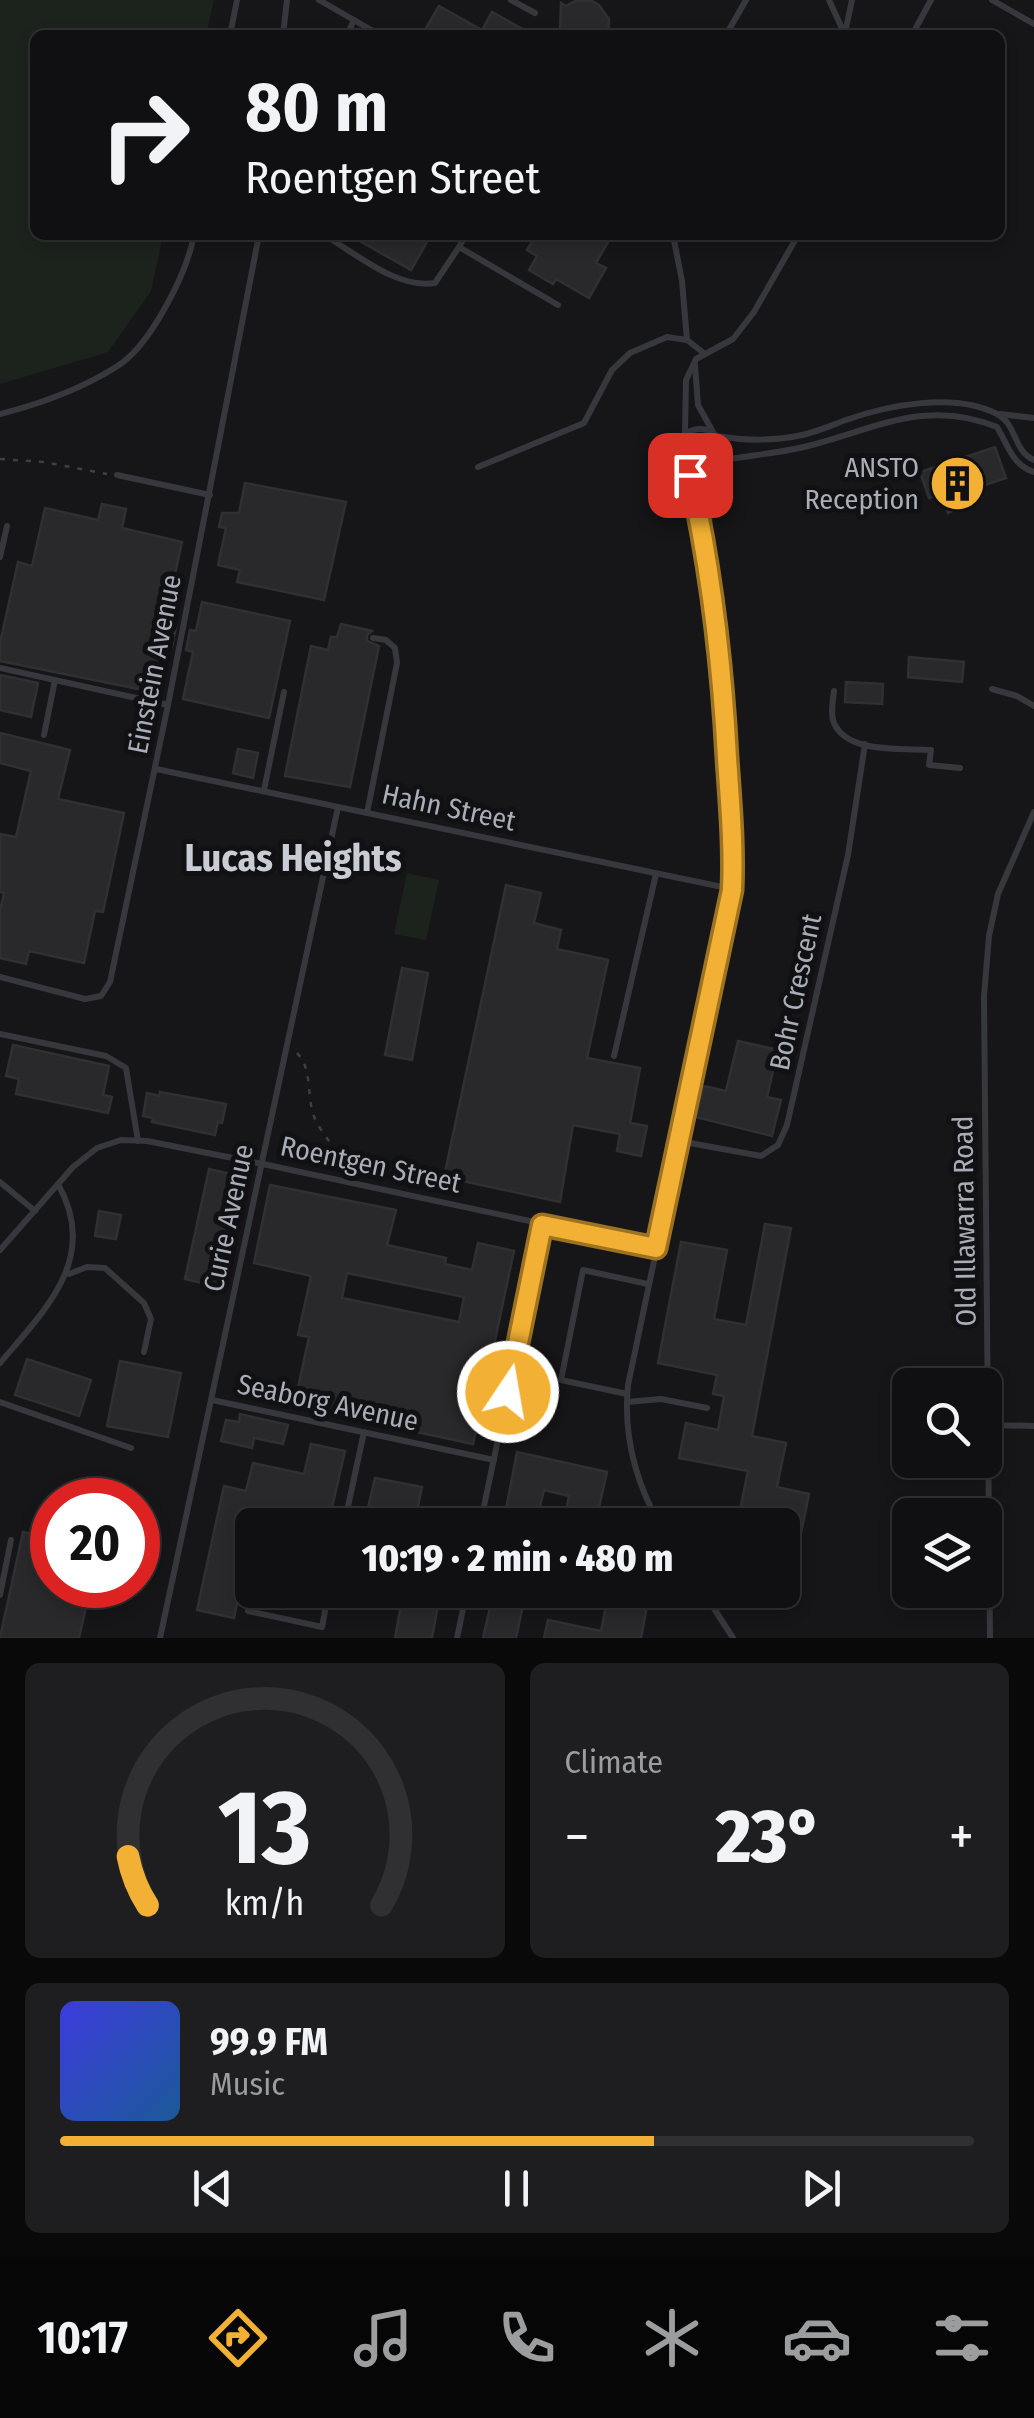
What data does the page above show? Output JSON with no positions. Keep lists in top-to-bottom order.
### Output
{
  "streets": {
    "lane": [
      "Einstein Avenue",
      "Hahn Street",
      "Bohr Crescent",
      "Roentgen Street",
      "Curie Avenue",
      "Old Illawarra Road",
      "Seaborg Avenue"
    ]
  },
  "crossings": [
    ["Einstein Avenue", "Hahn Street"],
    ["Hahn Street", "Curie Avenue"],
    ["Roentgen Street", "Curie Avenue"],
    ["Curie Avenue", "Seaborg Avenue"]
  ],
  "districts": ["Lucas Heights"],
  "places": {
    "building": ["ANSTO Reception"]
  },
  "page": {
    "turn": ["80 m", "Roentgen Street"],
    "limit": "20",
    "trip": "10:19 · 2 min · 480 m",
    "tile": "Climate",
    "heat": ["−", "23°", "+"],
    "song": ["99.9 FM", "Music"],
    "tabs": "10:17",
    "gauge": ["13", "km/h"]
  }
}
